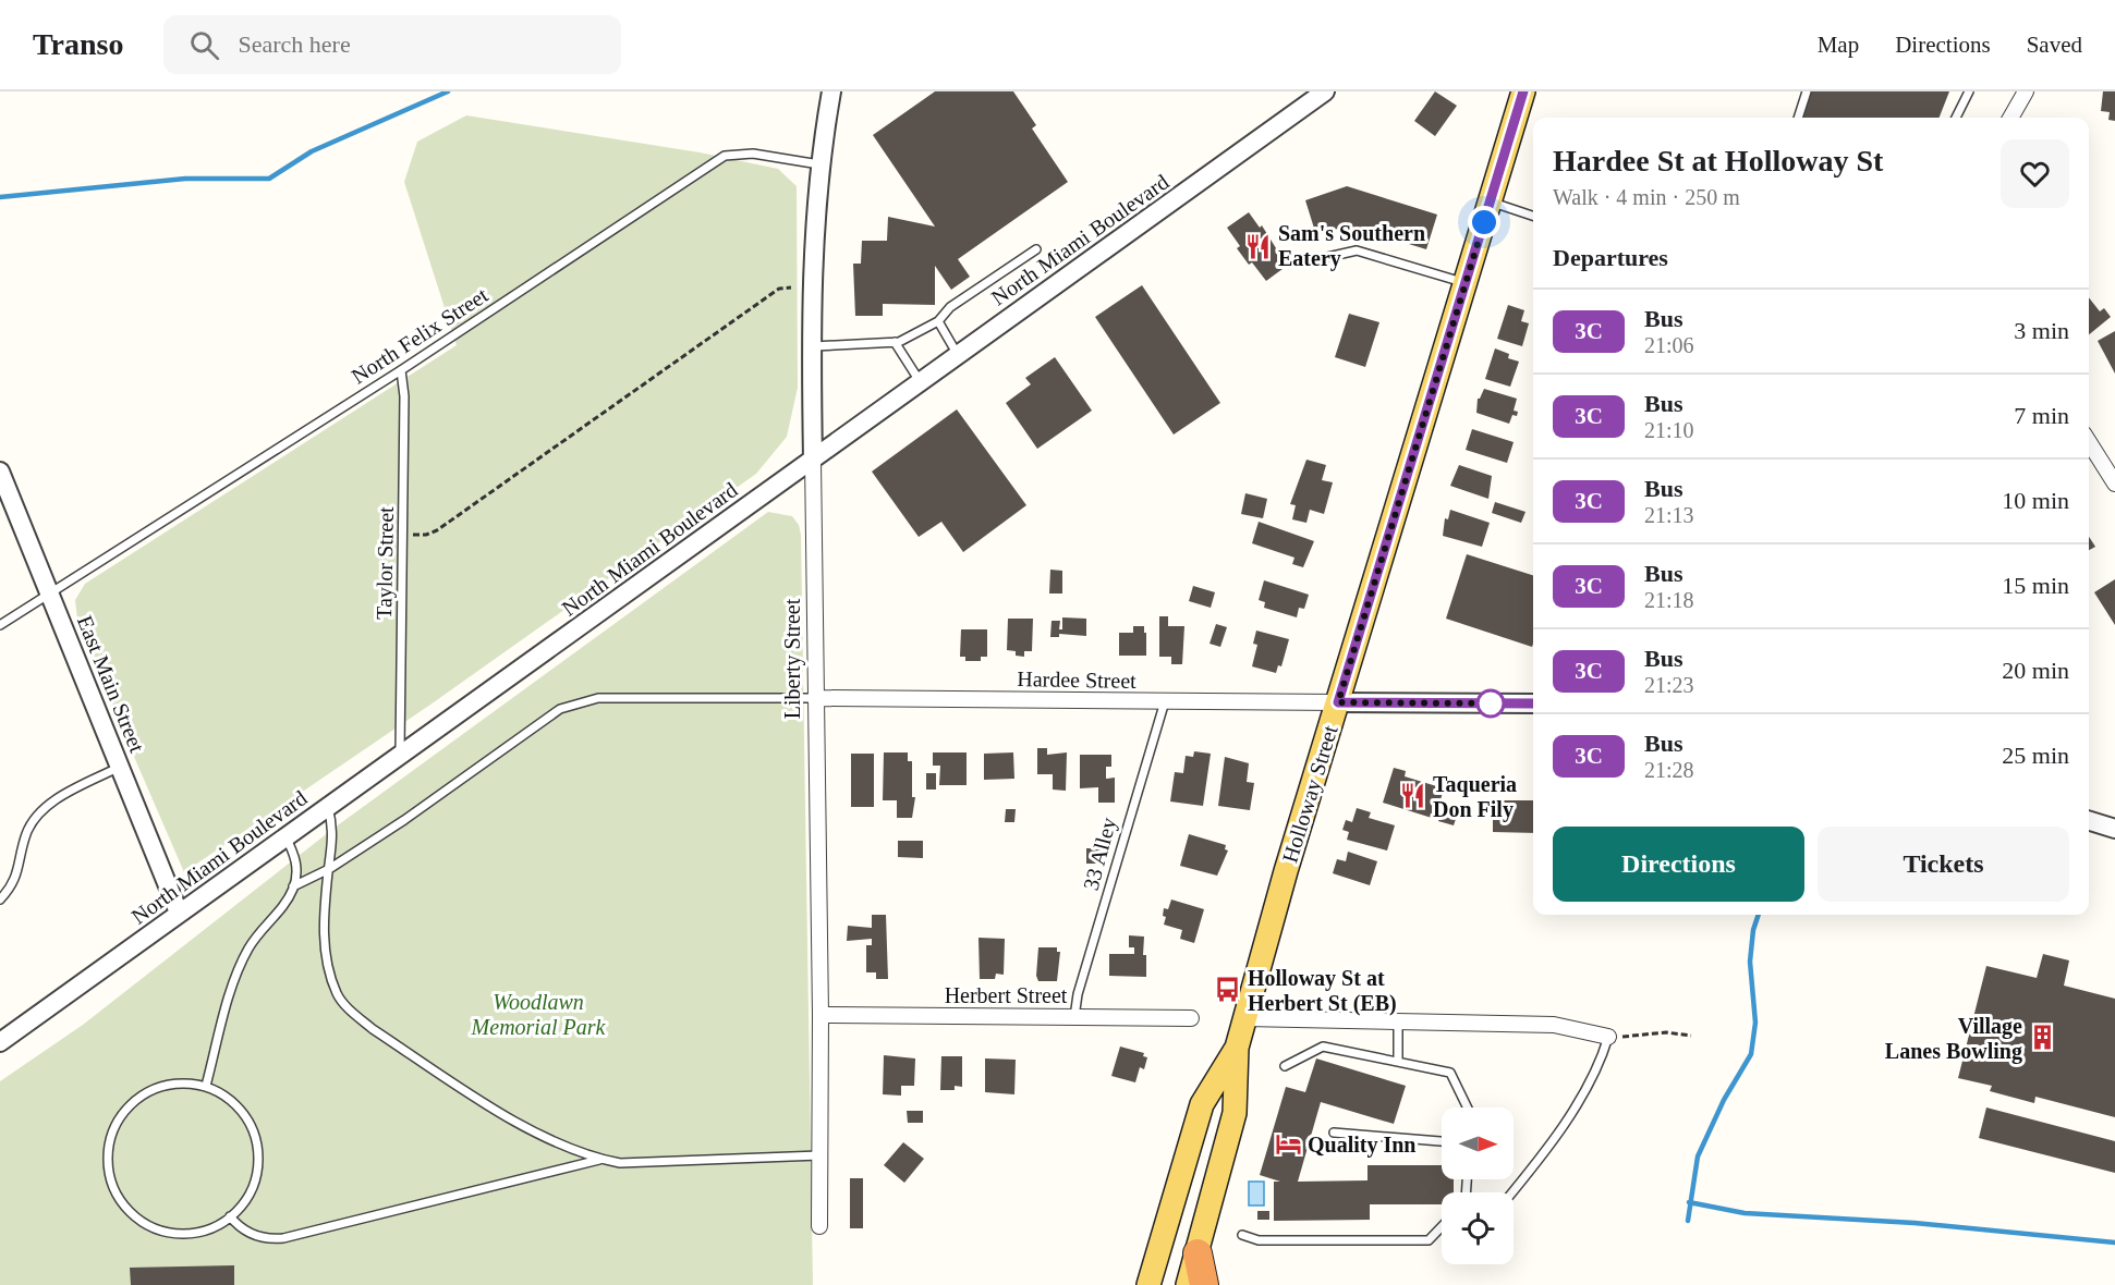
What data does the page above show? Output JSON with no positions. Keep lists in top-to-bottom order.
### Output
{
  "streets": {
    "main road": ["Holloway Street"],
    "street": [
      "North Miami Boulevard",
      "Liberty Street",
      "Hardee Street",
      "East Main Street",
      "Herbert Street"
    ],
    "lane": ["North Felix Street", "Taylor Street", "33 Alley"]
  },
  "crossings": [
    ["North Miami Boulevard", "Taylor Street"],
    ["North Miami Boulevard", "Liberty Street"],
    ["North Miami Boulevard", "East Main Street"],
    ["North Felix Street", "Taylor Street"],
    ["North Felix Street", "Liberty Street"],
    ["North Felix Street", "East Main Street"],
    ["Liberty Street", "Hardee Street"],
    ["Liberty Street", "Herbert Street"],
    ["Hardee Street", "Holloway Street"],
    ["Hardee Street", "33 Alley"],
    ["33 Alley", "Herbert Street"]
  ],
  "parks": ["Woodlawn Memorial Park"],
  "places": {
    "restaurant": ["Sam's Southern Eatery", "Taqueria Don Fily"],
    "bus stop": ["Holloway St at Herbert St (EB)"],
    "building": ["Village Lanes Bowling"],
    "hotel": ["Quality Inn"]
  },
  "lines": ["bus line 3C"],
  "north": "right",
  "page": {
    "header": "Transo",
    "search": "Search here",
    "nav": ["Map", "Directions", "Saved"],
    "heading": [
      ["Hardee St at Holloway St", "Walk · 4 min · 250 m"],
      "Departures"
    ],
    "list": [
      {
        "mark": "3C",
        "name": "Bus",
        "note": "21:06",
        "value": "3 min"
      },
      {
        "mark": "3C",
        "name": "Bus",
        "note": "21:10",
        "value": "7 min"
      },
      {
        "mark": "3C",
        "name": "Bus",
        "note": "21:13",
        "value": "10 min"
      },
      {
        "mark": "3C",
        "name": "Bus",
        "note": "21:18",
        "value": "15 min"
      },
      {
        "mark": "3C",
        "name": "Bus",
        "note": "21:23",
        "value": "20 min"
      },
      {
        "mark": "3C",
        "name": "Bus",
        "note": "21:28",
        "value": "25 min"
      }
    ],
    "buttons": ["Directions", "Tickets"]
  }
}
